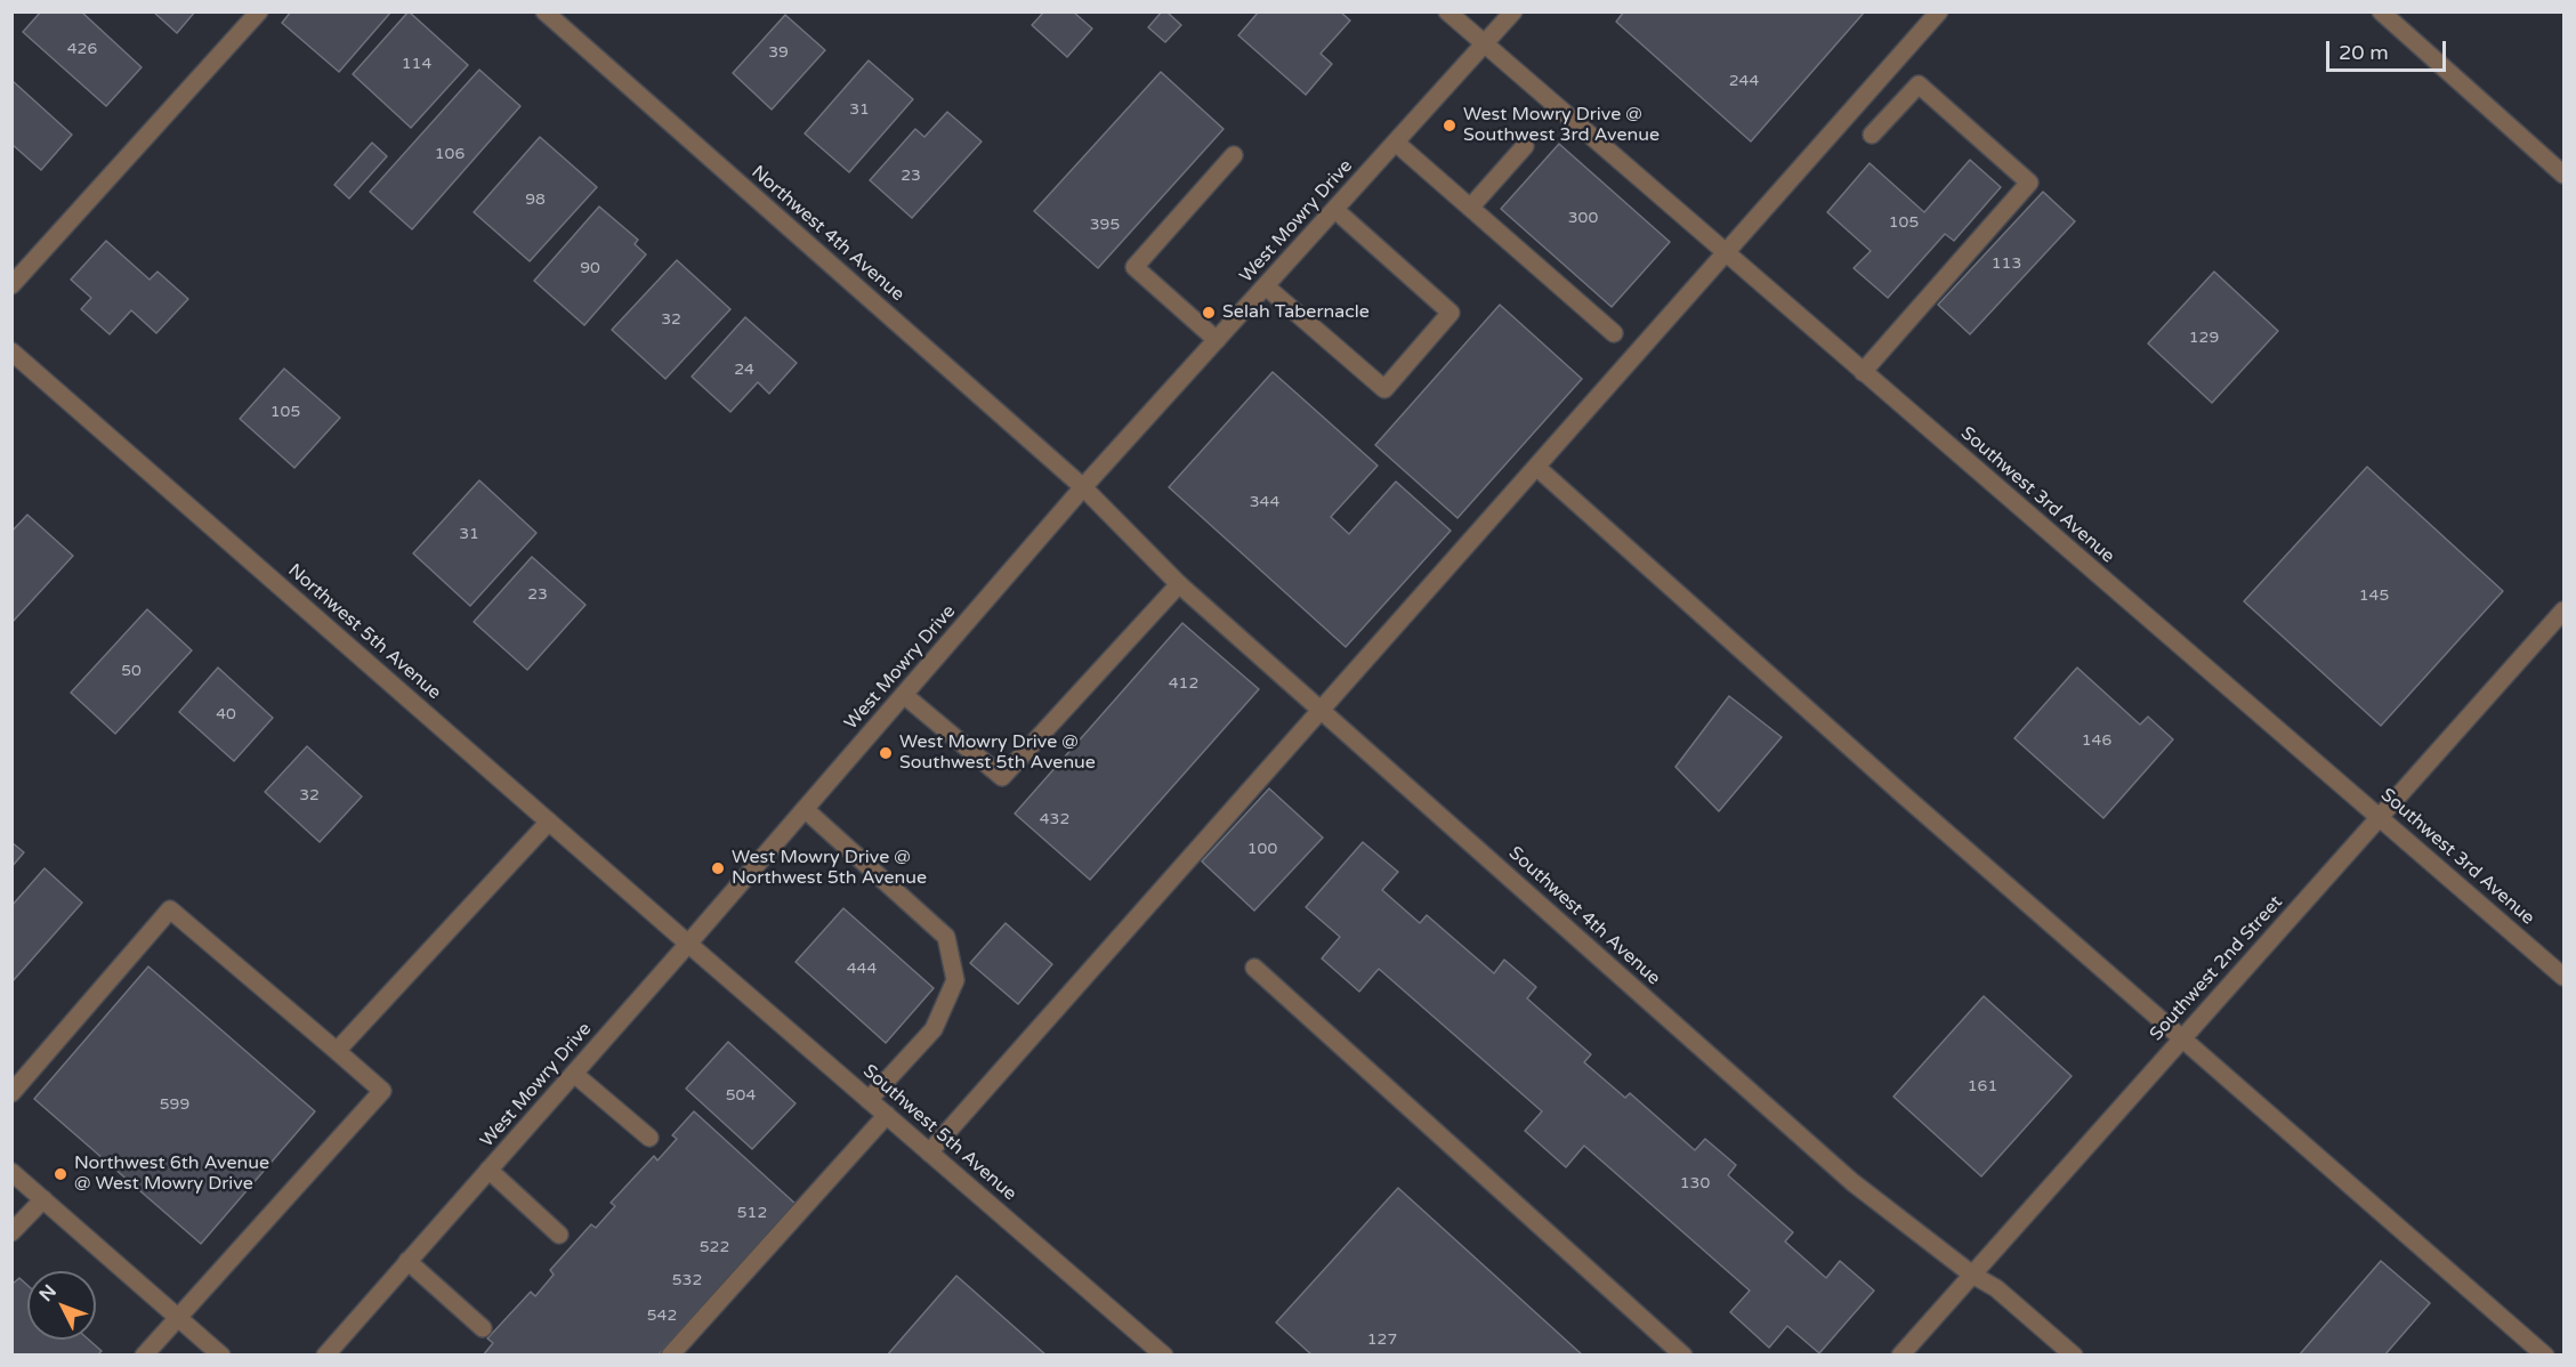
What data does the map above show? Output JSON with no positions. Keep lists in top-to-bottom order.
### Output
{
  "streets": {
    "street": [
      "West Mowry Drive",
      "Northwest 4th Avenue",
      "Southwest 3rd Avenue",
      "Northwest 5th Avenue",
      "Southwest 4th Avenue",
      "Southwest 2nd Street",
      "Southwest 5th Avenue"
    ]
  },
  "crossings": [
    ["West Mowry Drive", "Northwest 4th Avenue"],
    ["West Mowry Drive", "Southwest 3rd Avenue"],
    ["West Mowry Drive", "Northwest 5th Avenue"],
    ["West Mowry Drive", "Southwest 4th Avenue"],
    ["West Mowry Drive", "Southwest 5th Avenue"],
    ["Northwest 4th Avenue", "Southwest 4th Avenue"],
    ["Southwest 3rd Avenue", "Southwest 2nd Street"],
    ["Northwest 5th Avenue", "Southwest 5th Avenue"],
    ["Southwest 4th Avenue", "Southwest 2nd Street"]
  ],
  "places": [
    "West Mowry Drive @ Southwest 3rd Avenue",
    "Selah Tabernacle",
    "West Mowry Drive @ Southwest 5th Avenue",
    "West Mowry Drive @ Northwest 5th Avenue",
    "Northwest 6th Avenue @ West Mowry Drive"
  ],
  "house_numbers": [
    "426",
    "39",
    "114",
    "244",
    "31",
    "106",
    "23",
    "98",
    "300",
    "105",
    "395",
    "113",
    "90",
    "32",
    "129",
    "24",
    "105",
    "344",
    "31",
    "23",
    "145",
    "50",
    "412",
    "40",
    "146",
    "32",
    "432",
    "100",
    "444",
    "161",
    "504",
    "599",
    "130",
    "512",
    "522",
    "532",
    "542",
    "127"
  ],
  "scale_bar": "20 m",
  "north": "top left"
}
